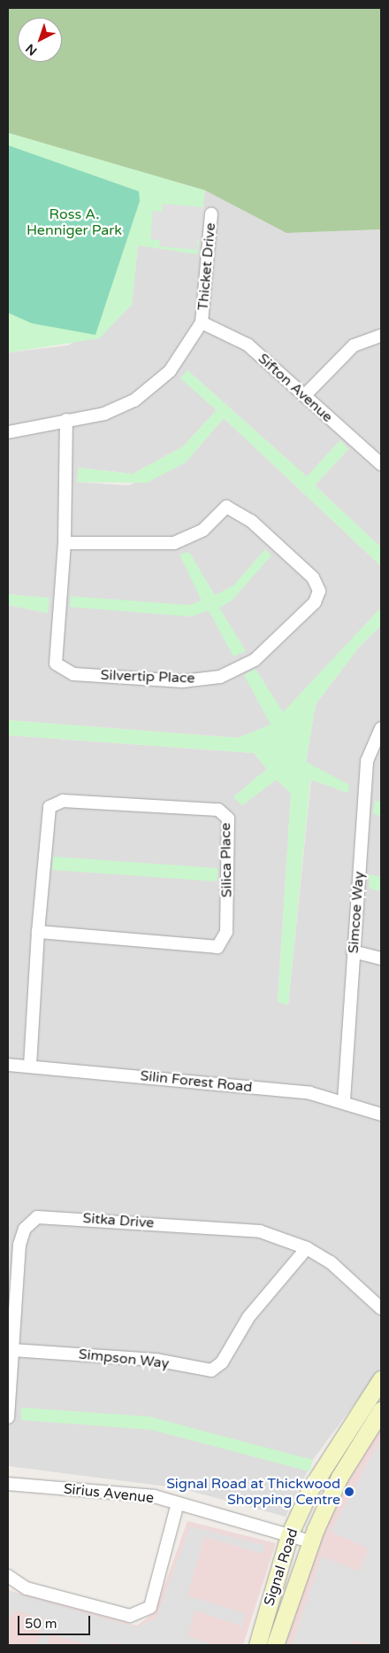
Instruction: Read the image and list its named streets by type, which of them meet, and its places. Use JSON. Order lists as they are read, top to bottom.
{
  "streets": {
    "street": [
      "Thicket Drive",
      "Sifton Avenue",
      "Silvertip Place",
      "Silica Place",
      "Simcoe Way",
      "Silin Forest Road",
      "Sitka Drive",
      "Simpson Way",
      "Sirius Avenue",
      "Signal Road"
    ]
  },
  "crossings": [
    ["Thicket Drive", "Sifton Avenue"],
    ["Thicket Drive", "Silvertip Place"],
    ["Silica Place", "Silin Forest Road"],
    ["Simcoe Way", "Silin Forest Road"],
    ["Sitka Drive", "Simpson Way"],
    ["Sirius Avenue", "Signal Road"]
  ],
  "parks": ["Ross A. Henniger Park"],
  "places": ["Signal Road at Thickwood Shopping Centre"],
  "scale_bar": "50 m",
  "north": "bottom left"
}
